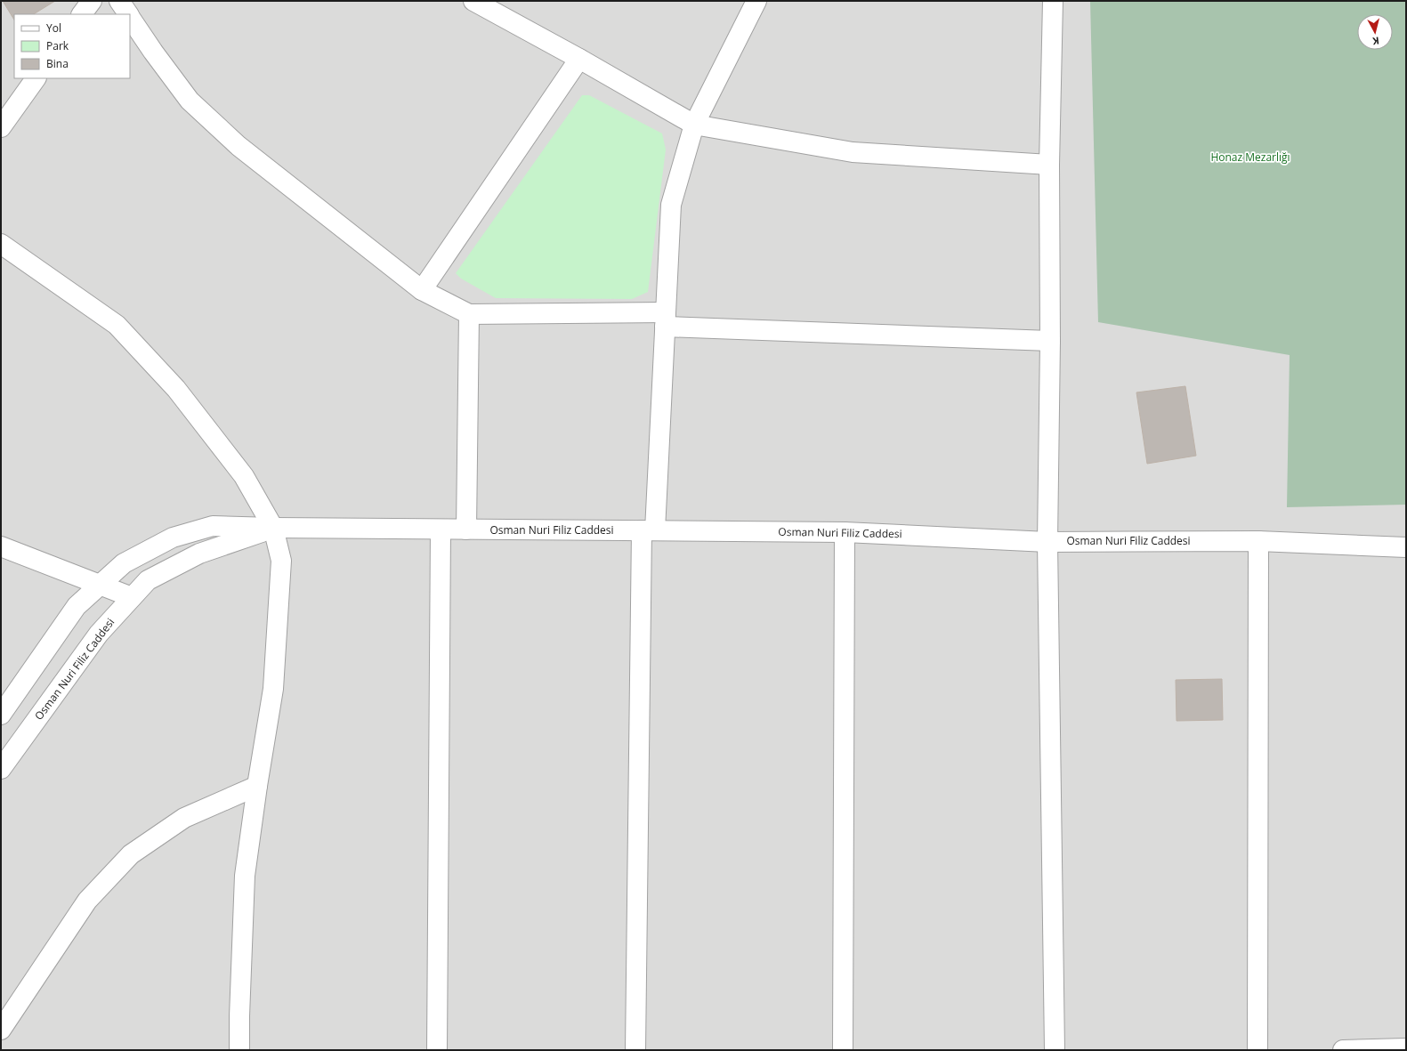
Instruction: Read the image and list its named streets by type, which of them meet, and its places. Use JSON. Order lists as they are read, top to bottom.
{
  "streets": {
    "street": ["Osman Nuri Filiz Caddesi"]
  },
  "parks": ["Honaz Mezarlığı"],
  "legend": ["Yol", "Park", "Bina"],
  "north": "bottom"
}
